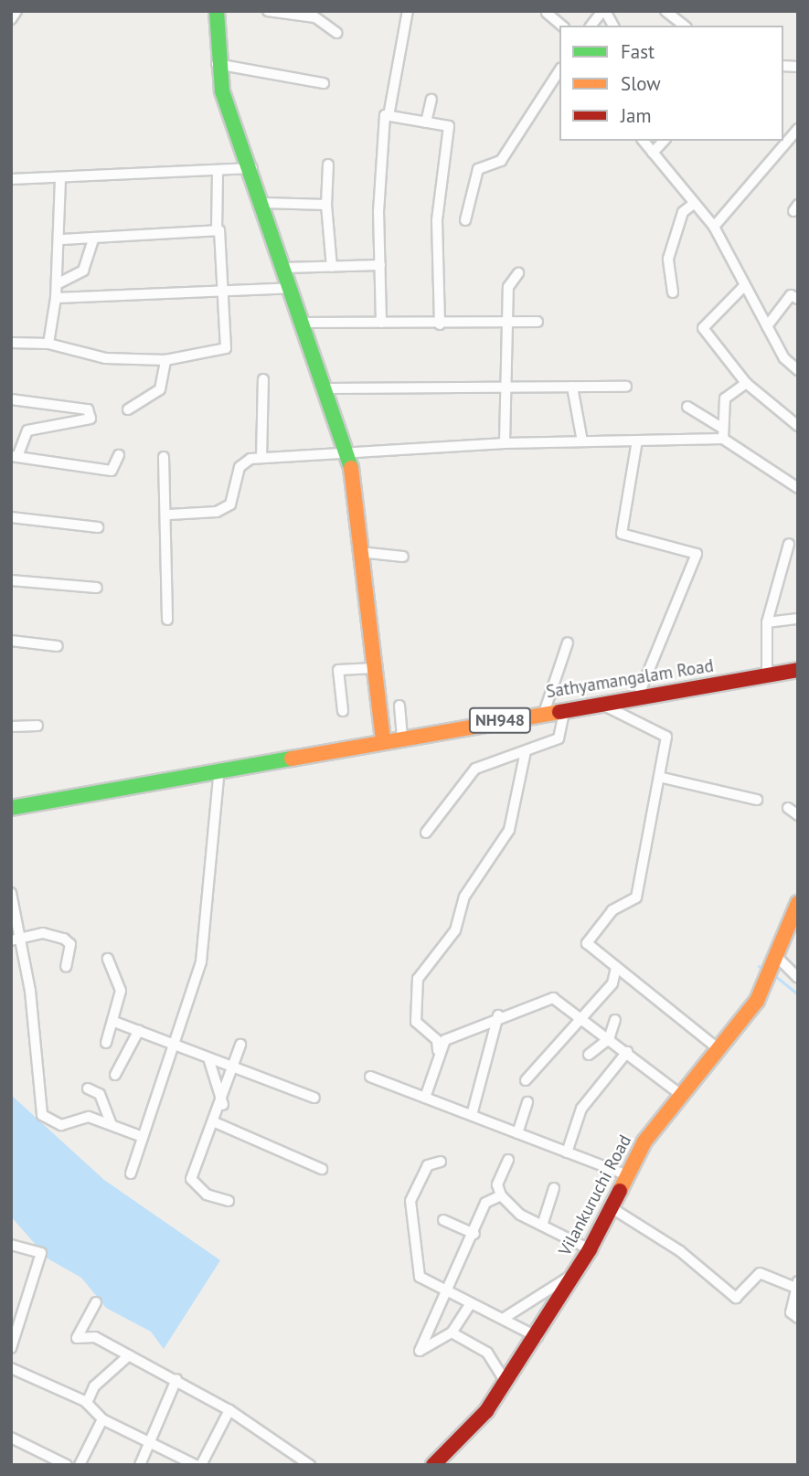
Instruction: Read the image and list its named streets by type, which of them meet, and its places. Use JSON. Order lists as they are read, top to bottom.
{
  "streets": {
    "main road": ["Sathyamangalam Road", "NH948", "Vilankuruchi Road"]
  },
  "legend": ["Fast", "Slow", "Jam"]
}
